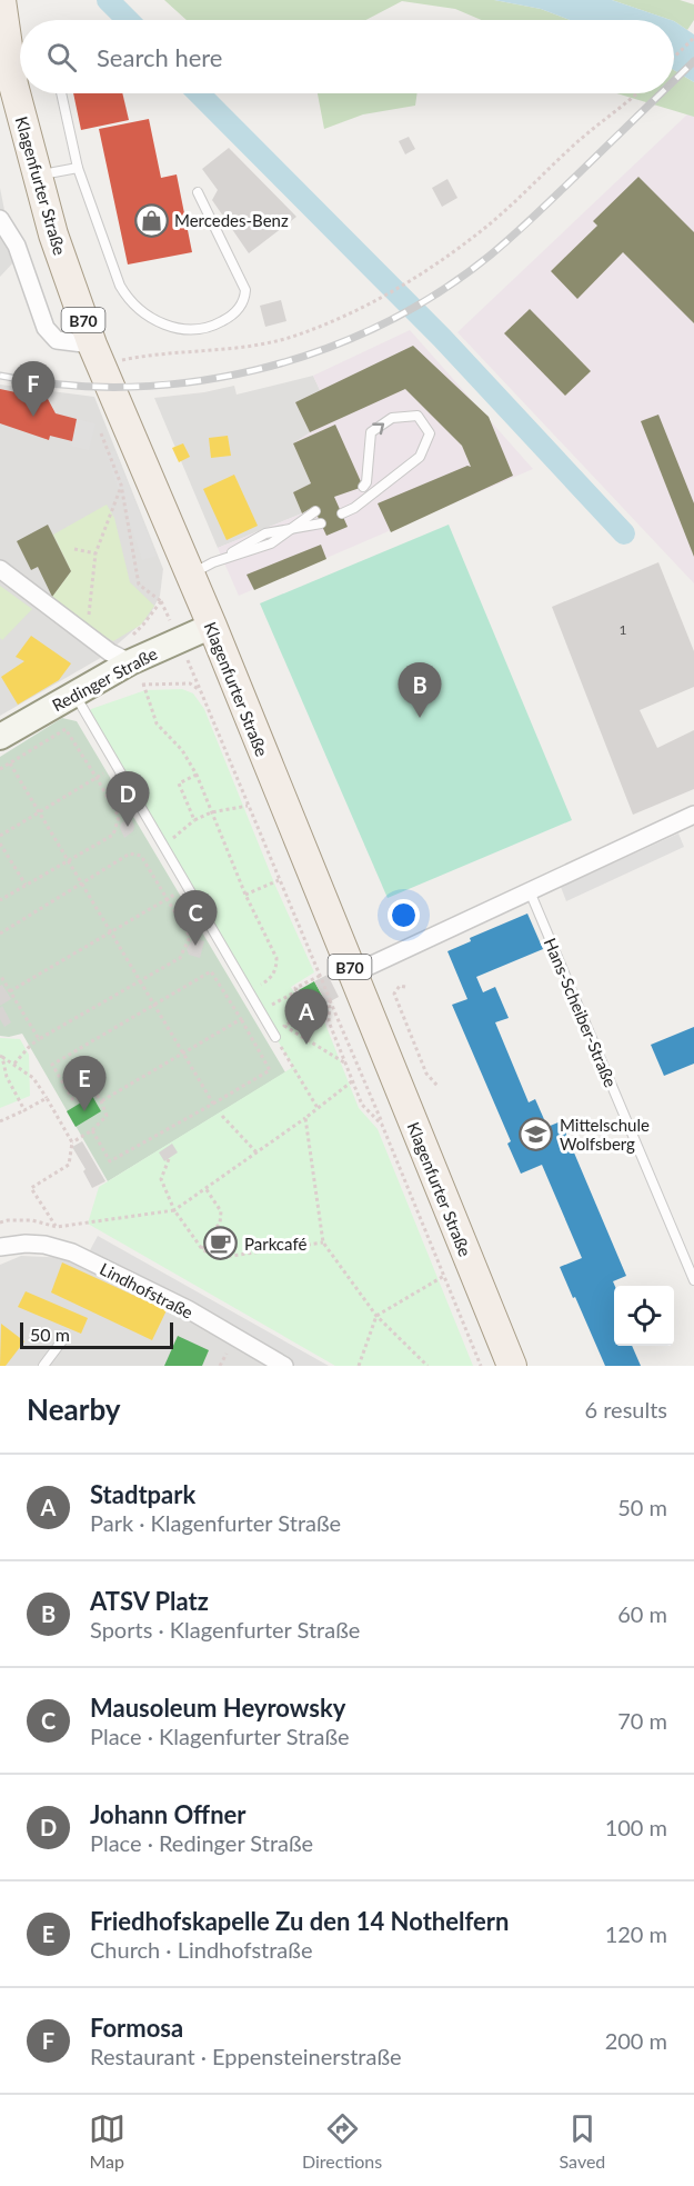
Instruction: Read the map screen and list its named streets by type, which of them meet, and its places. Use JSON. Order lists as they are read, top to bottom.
{
  "streets": {
    "main road": ["Klagenfurter Straße", "B70", "Redinger Straße"],
    "street": ["Lindhofstraße"],
    "lane": ["Hans-Scheiber-Straße"]
  },
  "crossings": [
    ["Klagenfurter Straße", "Redinger Straße"]
  ],
  "places": {
    "shop": ["Mercedes-Benz"],
    "school or university": ["Mittelschule Wolfsberg"],
    "cafe": ["Parkcafé"]
  },
  "house_numbers": ["1"],
  "scale_bar": "50 m",
  "page": {
    "search": "Search here",
    "pins": [
      "F",
      "B",
      "D",
      "C",
      "A",
      "E"
    ],
    "scale": "50 m",
    "heading": ["Nearby", "6 results"],
    "list": [
      {
        "mark": "A",
        "name": "Stadtpark",
        "note": "Park · Klagenfurter Straße",
        "value": "50 m"
      },
      {
        "mark": "B",
        "name": "ATSV Platz",
        "note": "Sports · Klagenfurter Straße",
        "value": "60 m"
      },
      {
        "mark": "C",
        "name": "Mausoleum Heyrowsky",
        "note": "Place · Klagenfurter Straße",
        "value": "70 m"
      },
      {
        "mark": "D",
        "name": "Johann Offner",
        "note": "Place · Redinger Straße",
        "value": "100 m"
      },
      {
        "mark": "E",
        "name": "Friedhofskapelle Zu den 14 Nothelfern",
        "note": "Church · Lindhofstraße",
        "value": "120 m"
      },
      {
        "mark": "F",
        "name": "Formosa",
        "note": "Restaurant · Eppensteinerstraße",
        "value": "200 m"
      }
    ],
    "nav": ["Map", "Directions", "Saved"]
  }
}
